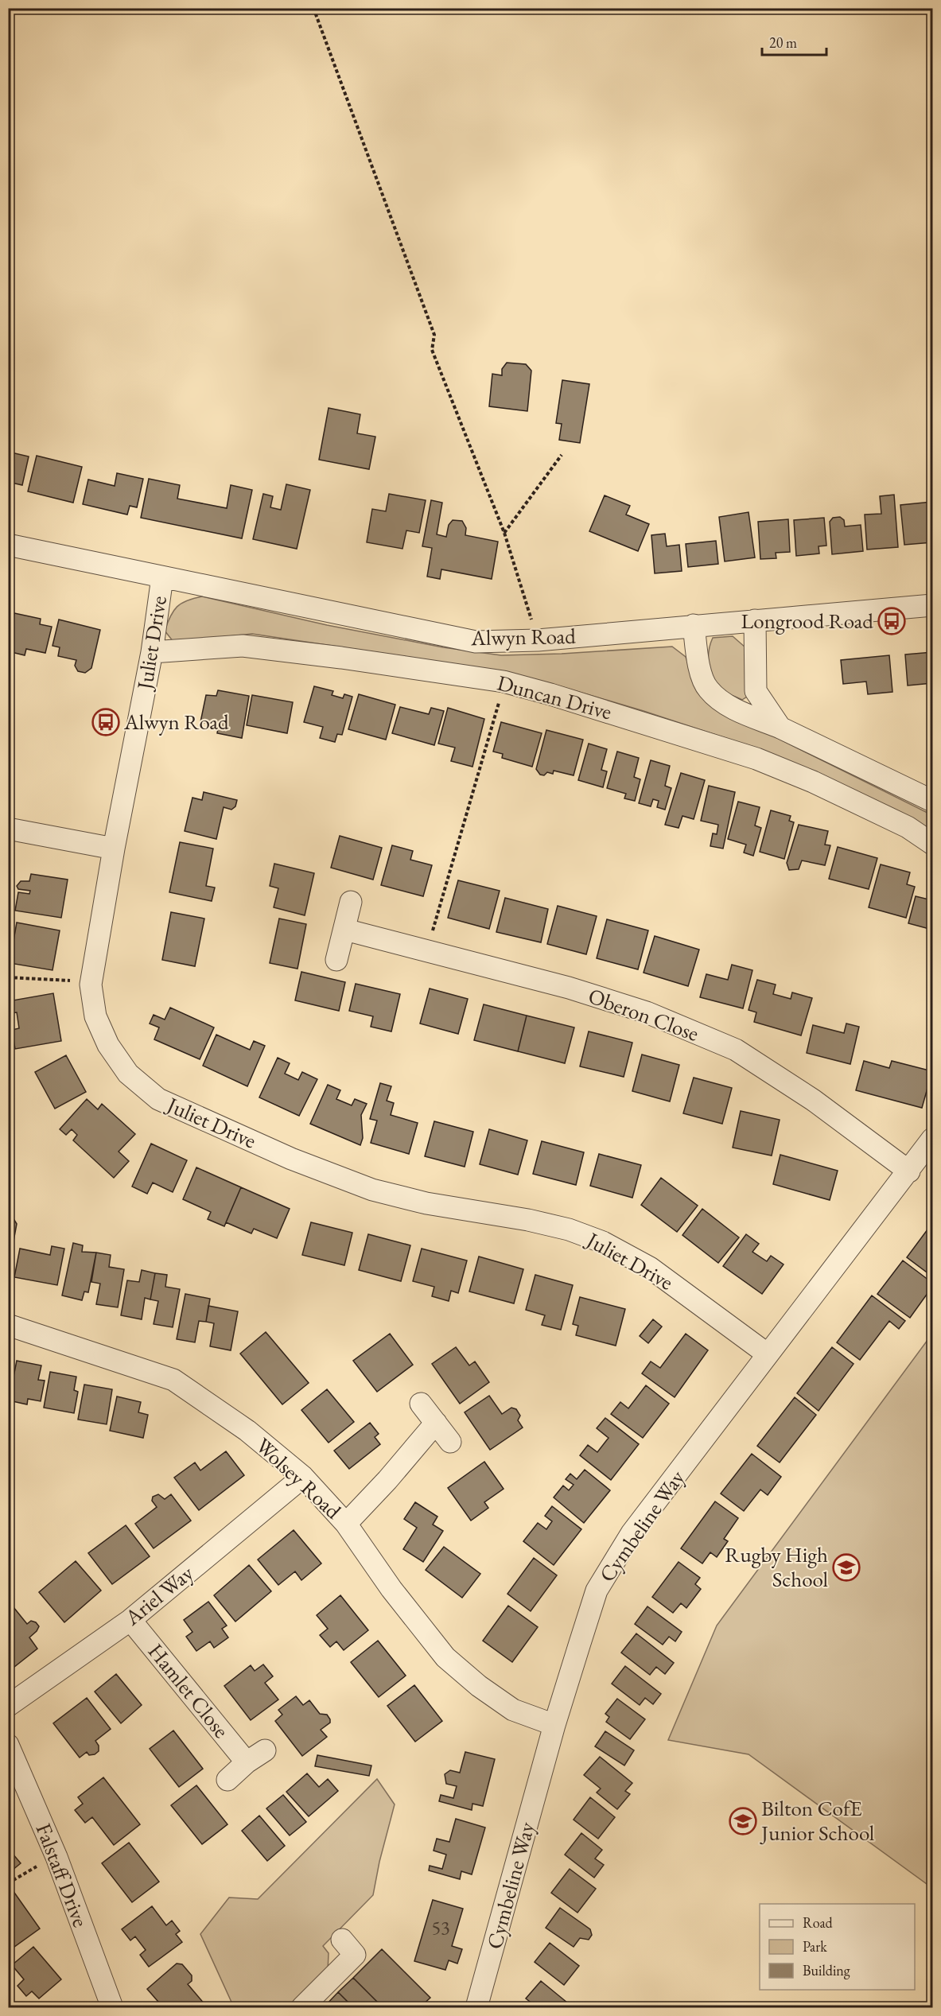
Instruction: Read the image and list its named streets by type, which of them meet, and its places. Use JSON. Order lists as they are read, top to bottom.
{
  "streets": {
    "street": [
      "Alwyn Road",
      "Juliet Drive",
      "Duncan Drive",
      "Oberon Close",
      "Wolsey Road",
      "Cymbeline Way",
      "Ariel Way",
      "Hamlet Close",
      "Falstaff Drive"
    ]
  },
  "crossings": [
    ["Alwyn Road", "Juliet Drive"],
    ["Juliet Drive", "Duncan Drive"],
    ["Juliet Drive", "Cymbeline Way"],
    ["Oberon Close", "Cymbeline Way"],
    ["Wolsey Road", "Cymbeline Way"],
    ["Wolsey Road", "Ariel Way"],
    ["Ariel Way", "Hamlet Close"]
  ],
  "places": {
    "bus stop": ["Longrood Road", "Alwyn Road"],
    "school or university": ["Rugby High School", "Bilton CofE Junior School"]
  },
  "house_numbers": ["53"],
  "legend": ["Road", "Park", "Building"],
  "scale_bar": "20 m"
}
